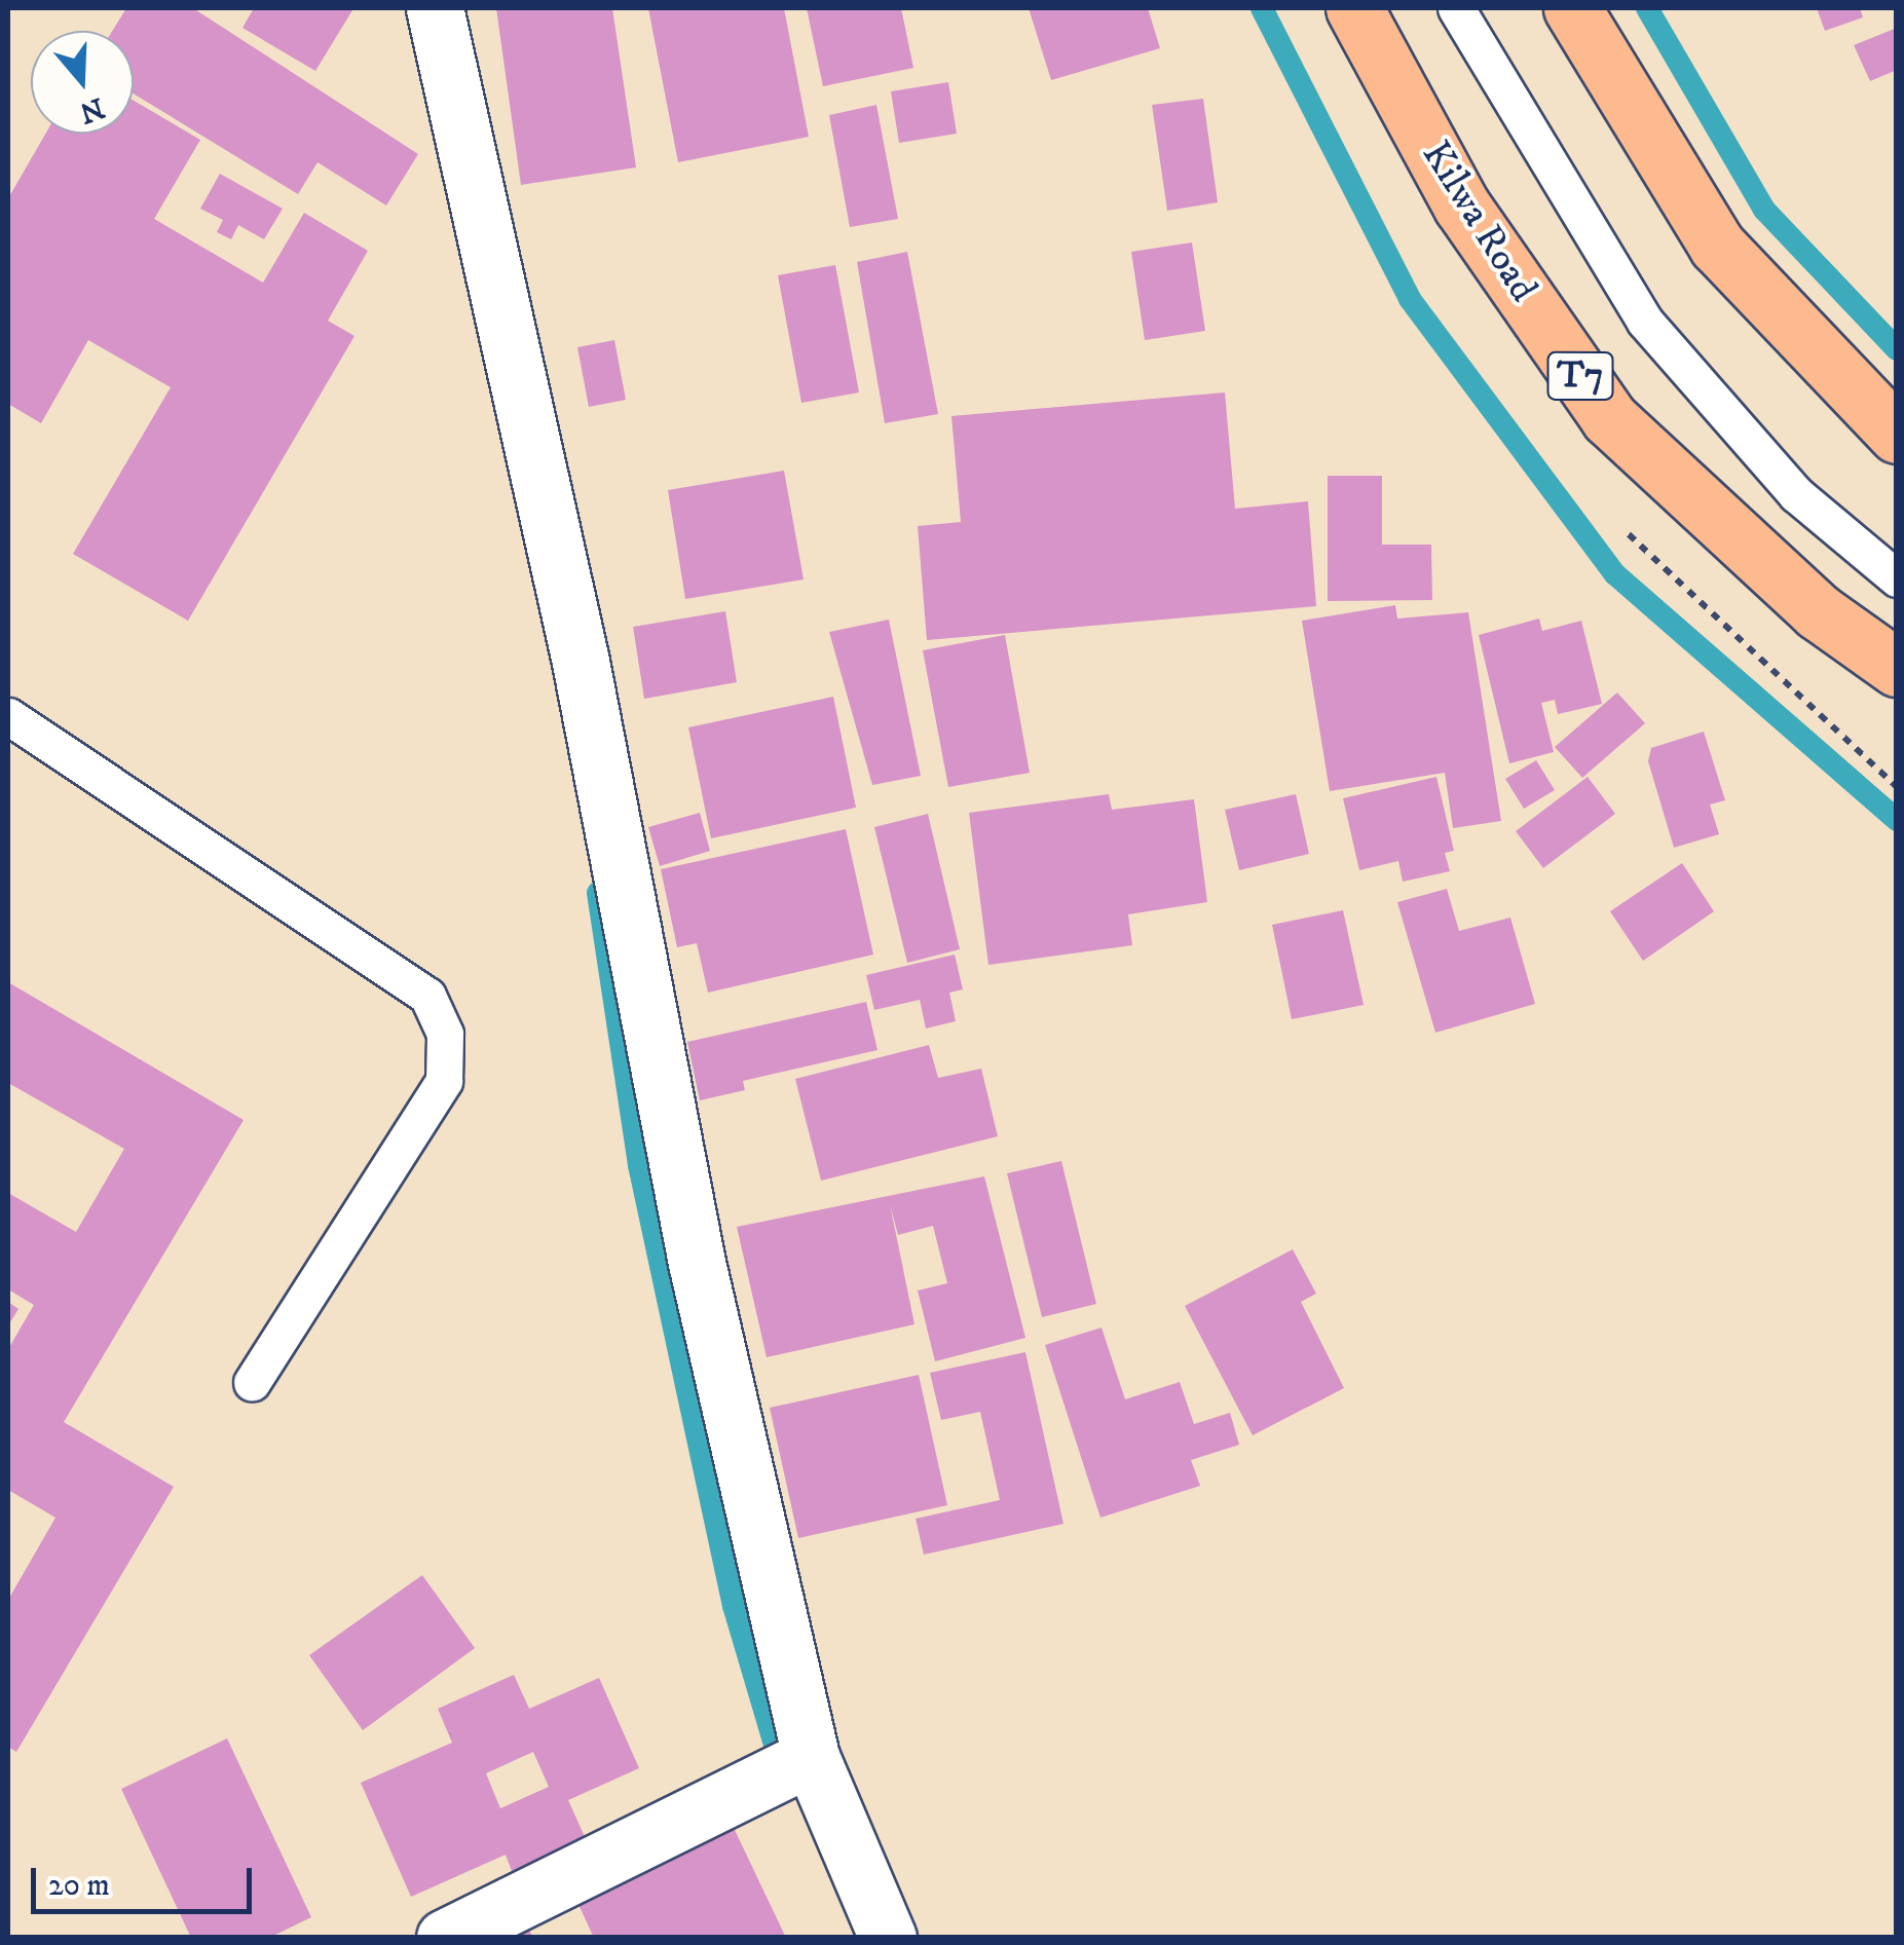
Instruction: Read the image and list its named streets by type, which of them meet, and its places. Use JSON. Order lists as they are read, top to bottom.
{
  "streets": {
    "highway": ["Kilwa Road", "T7"]
  },
  "scale_bar": "20 m",
  "north": "bottom"
}
